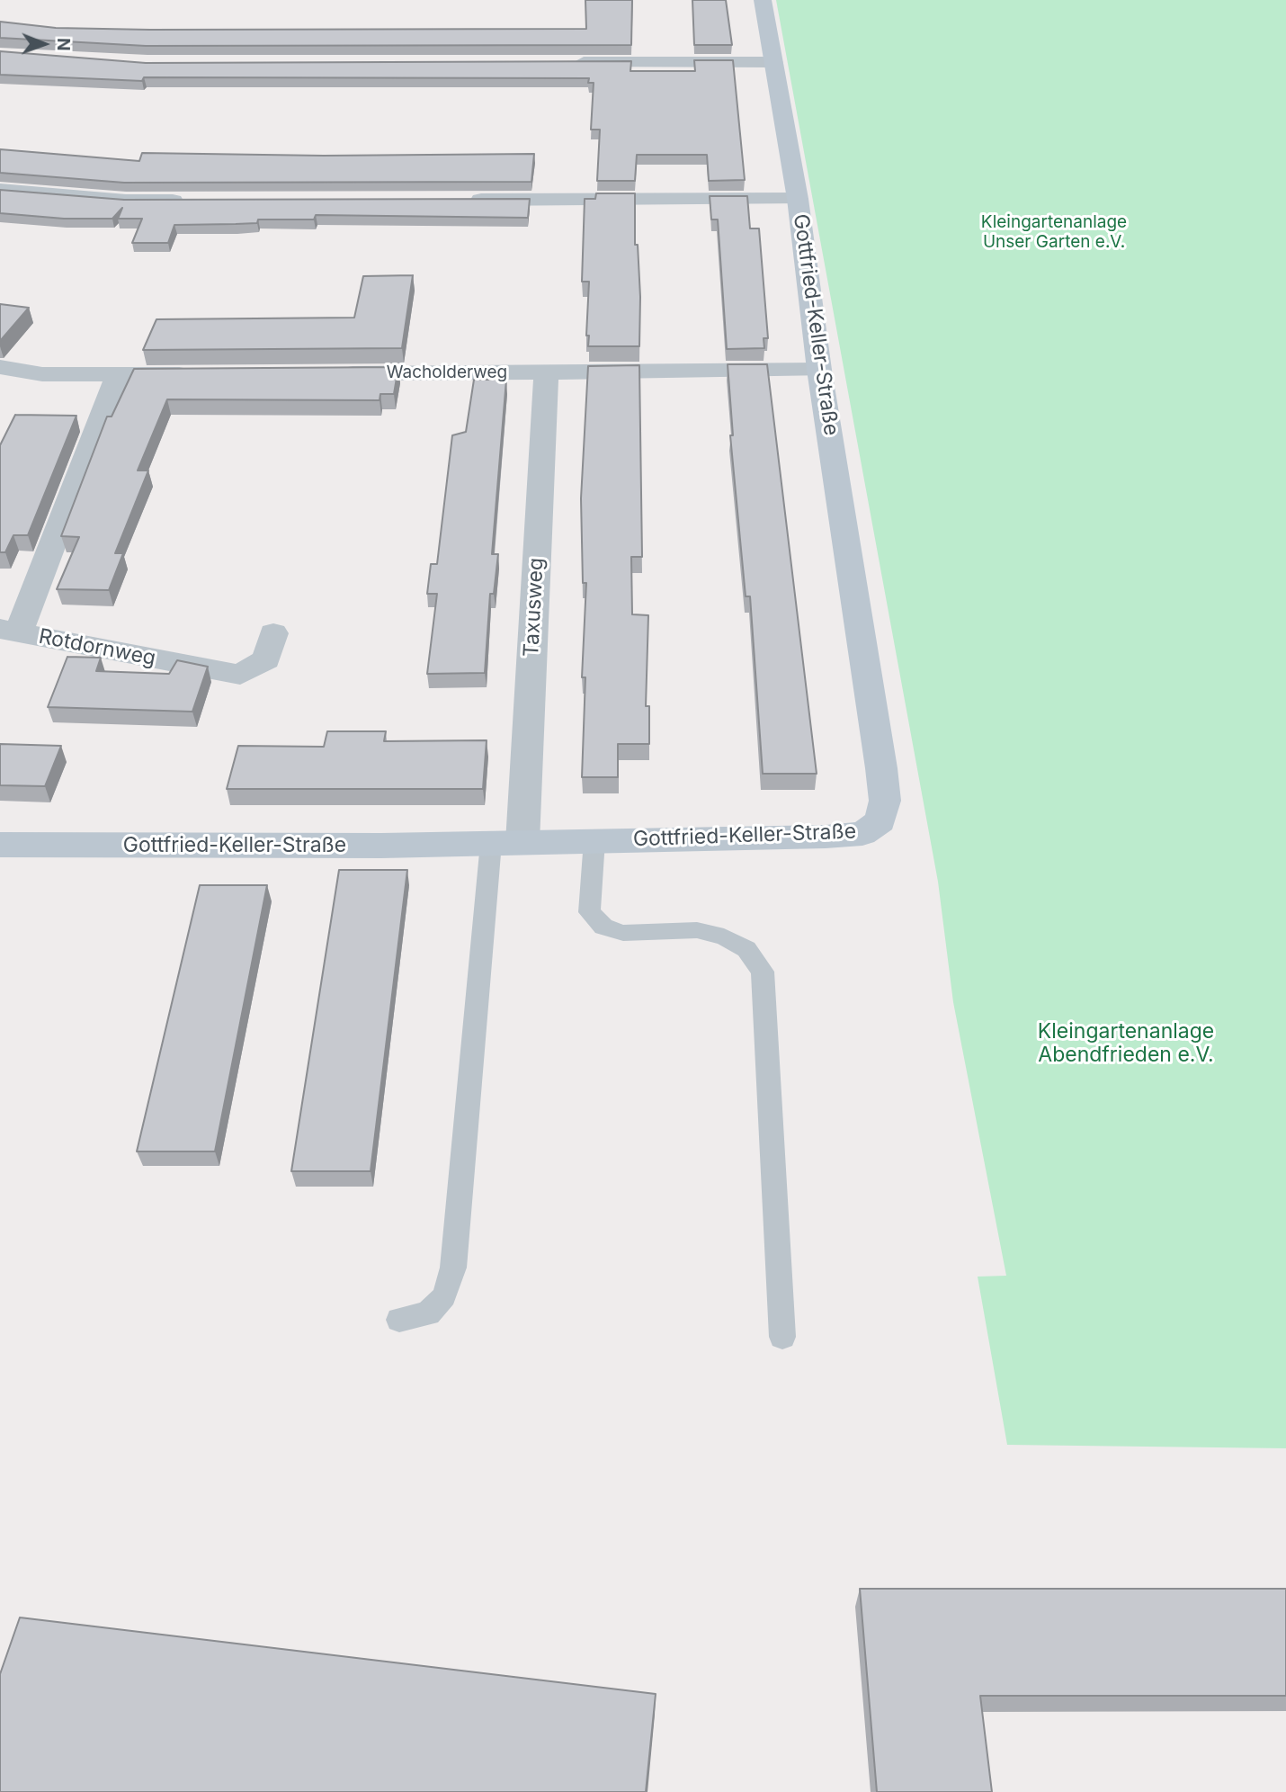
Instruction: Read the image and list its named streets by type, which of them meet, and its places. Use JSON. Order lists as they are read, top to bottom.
{
  "streets": {
    "street": [
      "Gottfried-Keller-Straße",
      "Wacholderweg",
      "Taxusweg",
      "Rotdornweg"
    ]
  },
  "crossings": [
    ["Gottfried-Keller-Straße", "Wacholderweg"],
    ["Gottfried-Keller-Straße", "Taxusweg"],
    ["Wacholderweg", "Taxusweg"]
  ],
  "parks": ["Kleingartenanlage Unser Garten e.V.", "Kleingartenanlage Abendfrieden e.V."],
  "north": "right"
}
